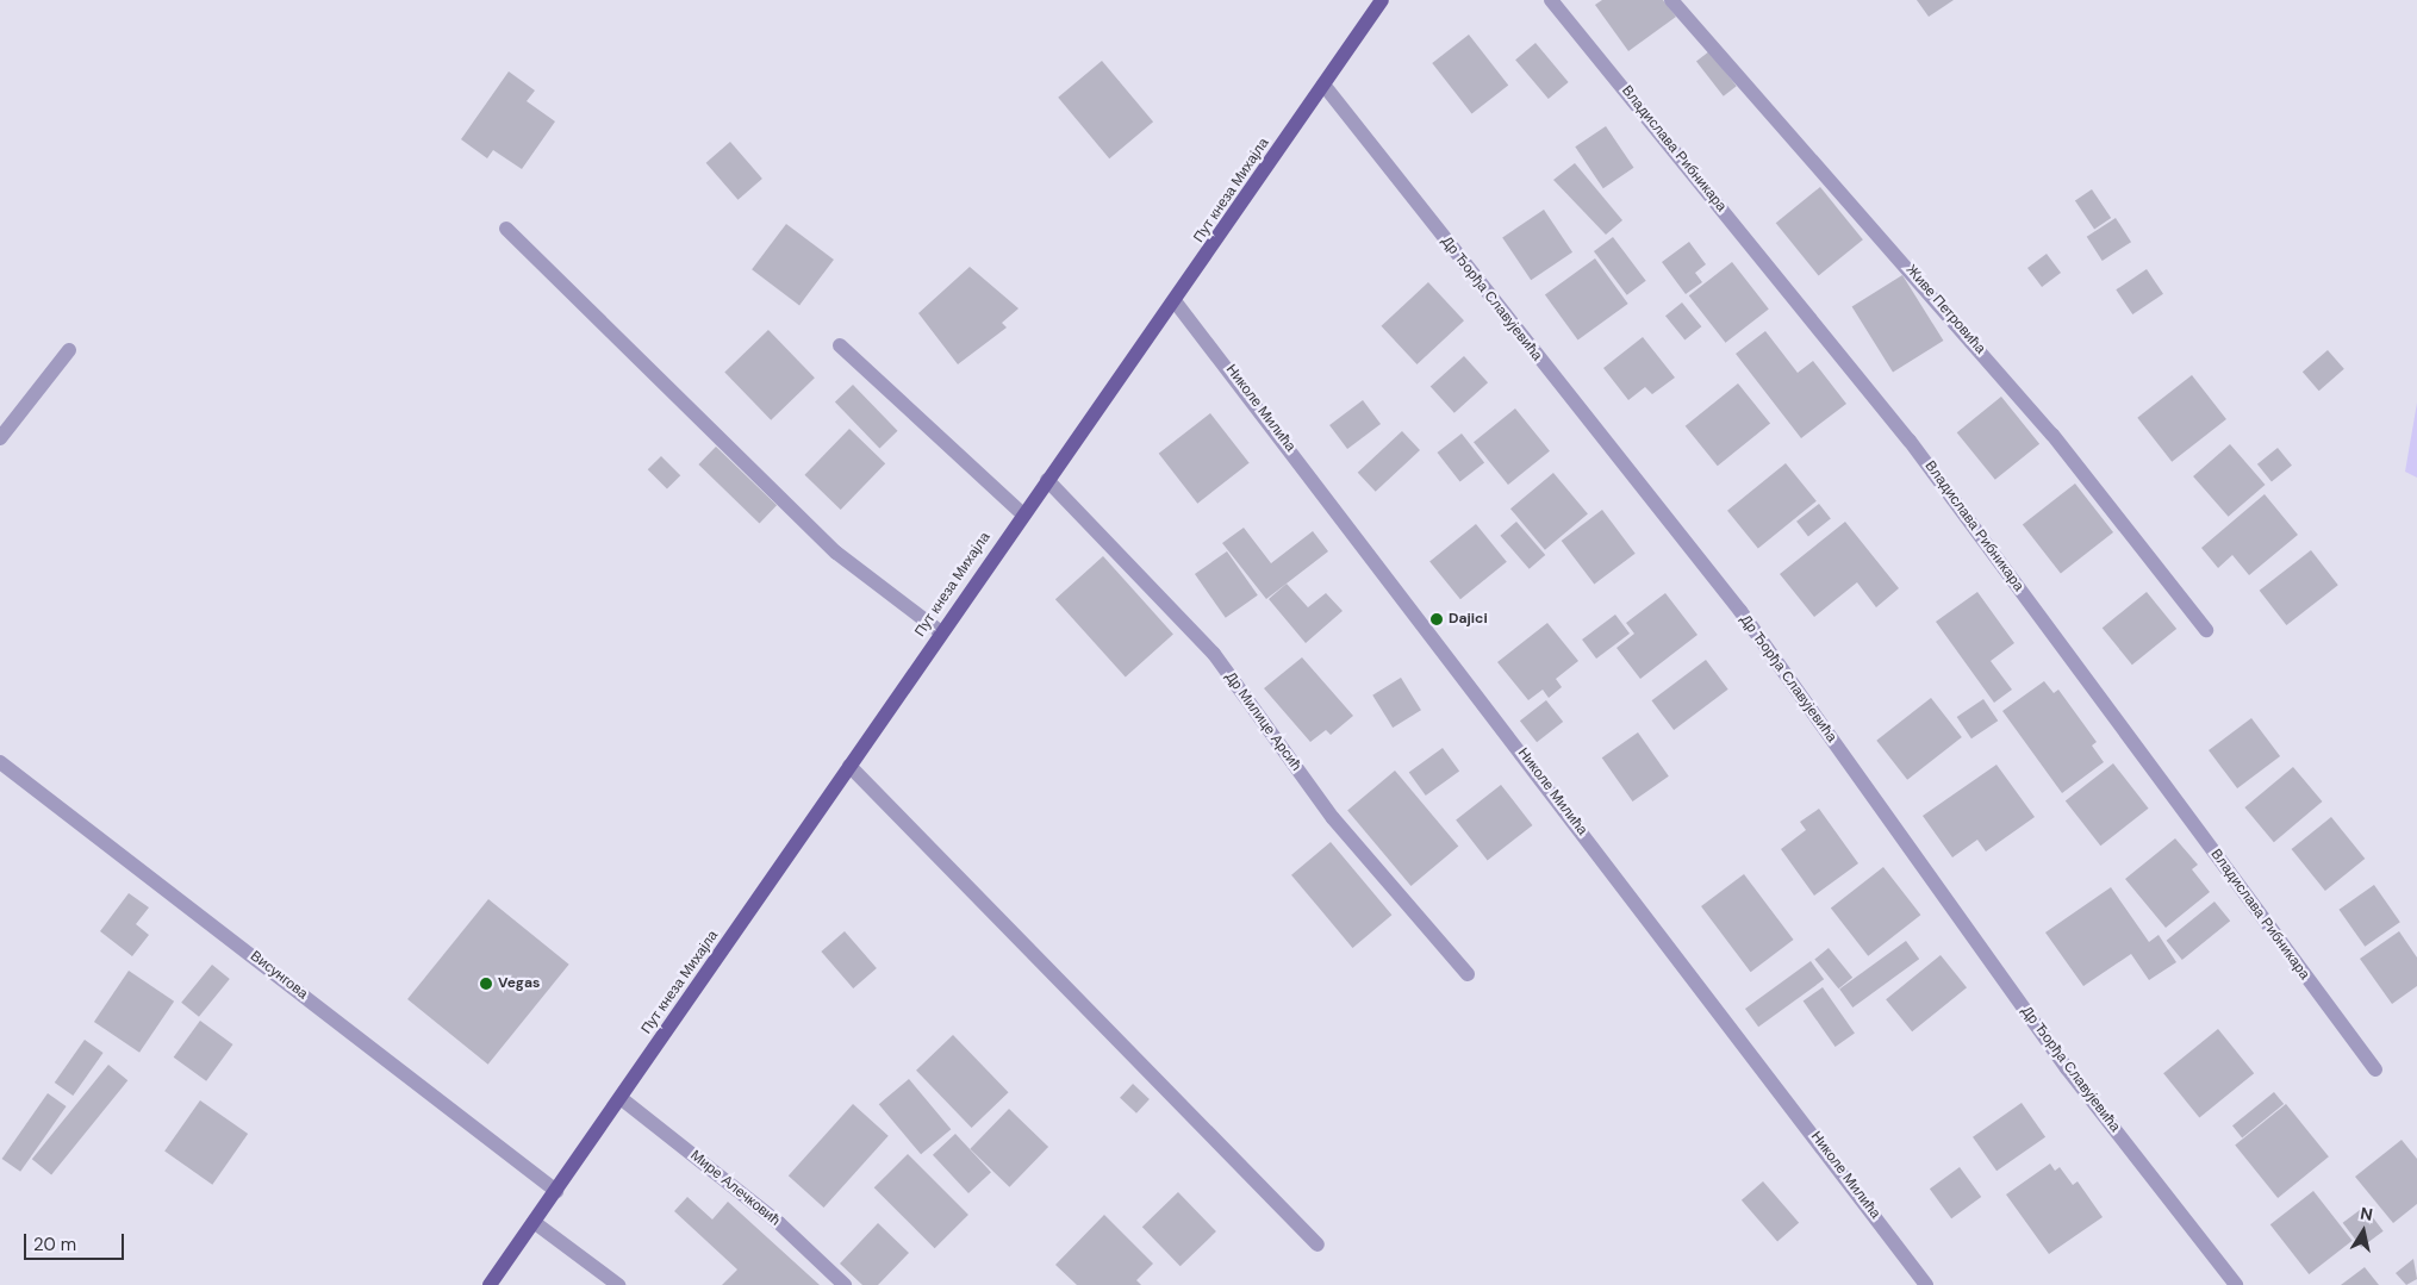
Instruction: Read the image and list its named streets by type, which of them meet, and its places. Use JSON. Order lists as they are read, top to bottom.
{
  "streets": {
    "main road": ["Пут кнеза Михајла"],
    "street": [
      "Владислава Рибникара",
      "Др Ђорђа Славујевића",
      "Живе Петровића",
      "Николе Милића",
      "Др Милице Арсић",
      "Висунгова",
      "Мире Алечковић"
    ]
  },
  "crossings": [
    ["Пут кнеза Михајла", "Др Ђорђа Славујевића"],
    ["Пут кнеза Михајла", "Николе Милића"],
    ["Пут кнеза Михајла", "Др Милице Арсић"],
    ["Пут кнеза Михајла", "Висунгова"],
    ["Пут кнеза Михајла", "Мире Алечковић"]
  ],
  "places": ["Dajici", "Vegas"],
  "scale_bar": "20 m",
  "north": "top"
}
